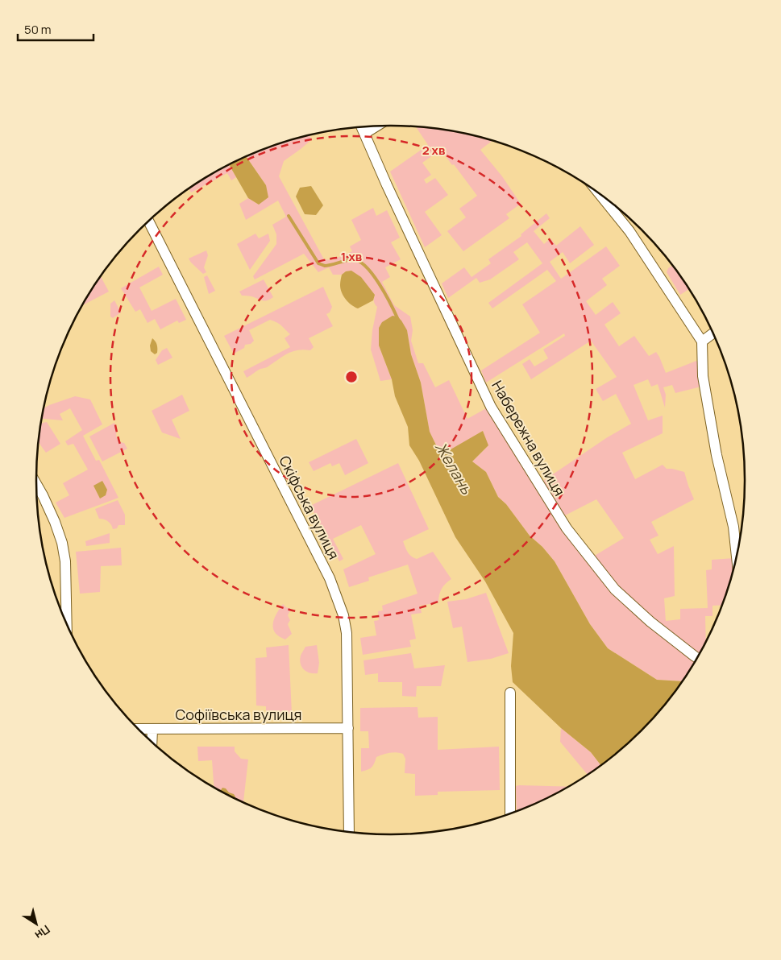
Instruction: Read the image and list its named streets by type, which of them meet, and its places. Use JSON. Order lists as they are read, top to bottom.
{
  "streets": {
    "street": ["Набережна вулиця", "Скіфська вулиця", "Софіївська вулиця"]
  },
  "crossings": [
    ["Скіфська вулиця", "Софіївська вулиця"]
  ],
  "water": ["Желань"],
  "scale_bar": "50 m",
  "north": "bottom right",
  "rings": ["2 хв", "1 хв"]
}
